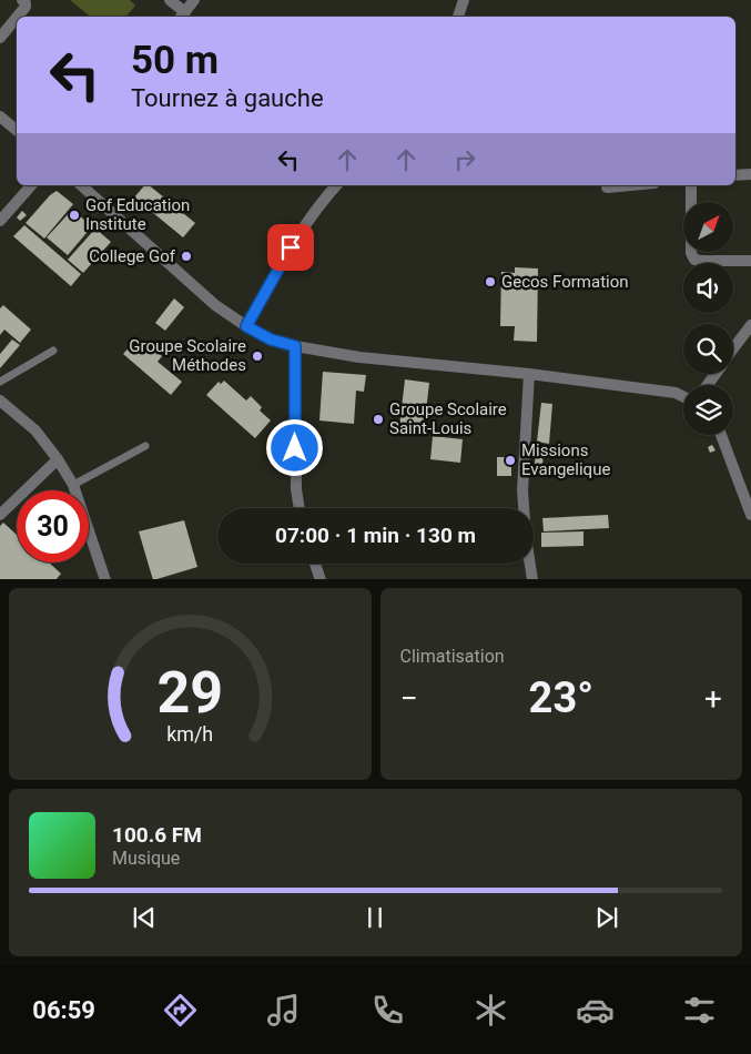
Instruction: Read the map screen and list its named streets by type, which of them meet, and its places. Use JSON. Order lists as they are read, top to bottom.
{
  "places": [
    "Gof Education Institute",
    "College Gof",
    "Gecos Formation",
    "Groupe Scolaire Méthodes",
    "Groupe Scolaire Saint-Louis",
    "Missions Evangelique"
  ],
  "north": "top right",
  "page": {
    "turn": ["50 m", "Tournez à gauche"],
    "limit": "30",
    "trip": "07:00 · 1 min · 130 m",
    "tile": "Climatisation",
    "heat": ["−", "23°", "+"],
    "song": ["100.6 FM", "Musique"],
    "tabs": "06:59",
    "gauge": ["29", "km/h"]
  }
}
